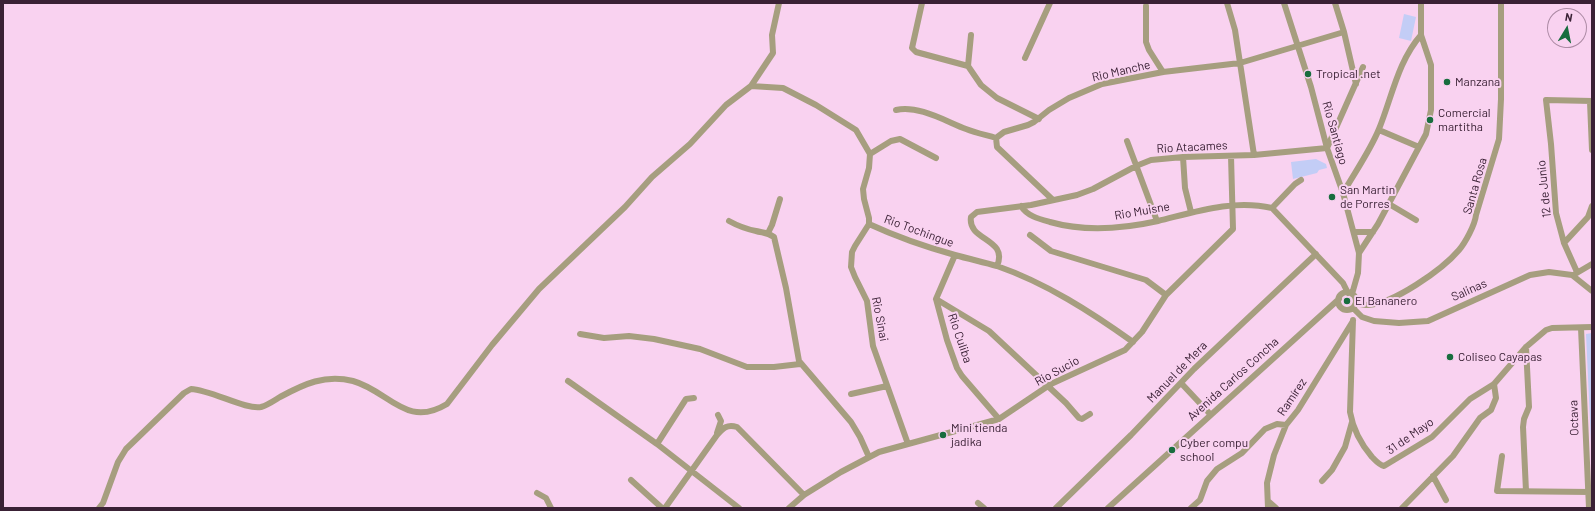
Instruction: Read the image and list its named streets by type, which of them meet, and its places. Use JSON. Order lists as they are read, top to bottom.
{
  "streets": {
    "street": [
      "Rio Manche",
      "Rio Santiago",
      "Rio Atacames",
      "Santa Rosa",
      "12 de Junio",
      "Rio Muisne",
      "Rio Tochingue",
      "Salinas",
      "Rio Sinai",
      "Rio Culiba",
      "Rio Sucio",
      "Manuel de Mera",
      "Avenida Carlos Concha",
      "Ramírez",
      "Octava",
      "31 de Mayo"
    ]
  },
  "crossings": [
    ["Rio Manche", "Rio Santiago"],
    ["Rio Santiago", "Rio Atacames"],
    ["Rio Santiago", "Santa Rosa"],
    ["Rio Santiago", "Salinas"],
    ["Rio Santiago", "Avenida Carlos Concha"],
    ["Rio Atacames", "Rio Muisne"],
    ["Rio Atacames", "Rio Tochingue"],
    ["Rio Atacames", "Rio Sucio"],
    ["Santa Rosa", "Salinas"],
    ["Santa Rosa", "Avenida Carlos Concha"],
    ["12 de Junio", "Salinas"],
    ["Rio Muisne", "Rio Sucio"],
    ["Rio Tochingue", "Rio Sinai"],
    ["Rio Tochingue", "Rio Sucio"],
    ["Salinas", "Avenida Carlos Concha"],
    ["Salinas", "Ramírez"],
    ["Rio Sinai", "Rio Sucio"],
    ["Rio Culiba", "Rio Sucio"],
    ["Ramírez", "31 de Mayo"],
    ["Octava", "31 de Mayo"]
  ],
  "places": [
    "Tropical .net",
    "Manzana",
    "Comercial martitha",
    "San Martin de Porres",
    "El Bananero",
    "Coliseo Cayapas",
    "Mini tienda jadika",
    "Cyber compu school"
  ],
  "north": "top"
}
